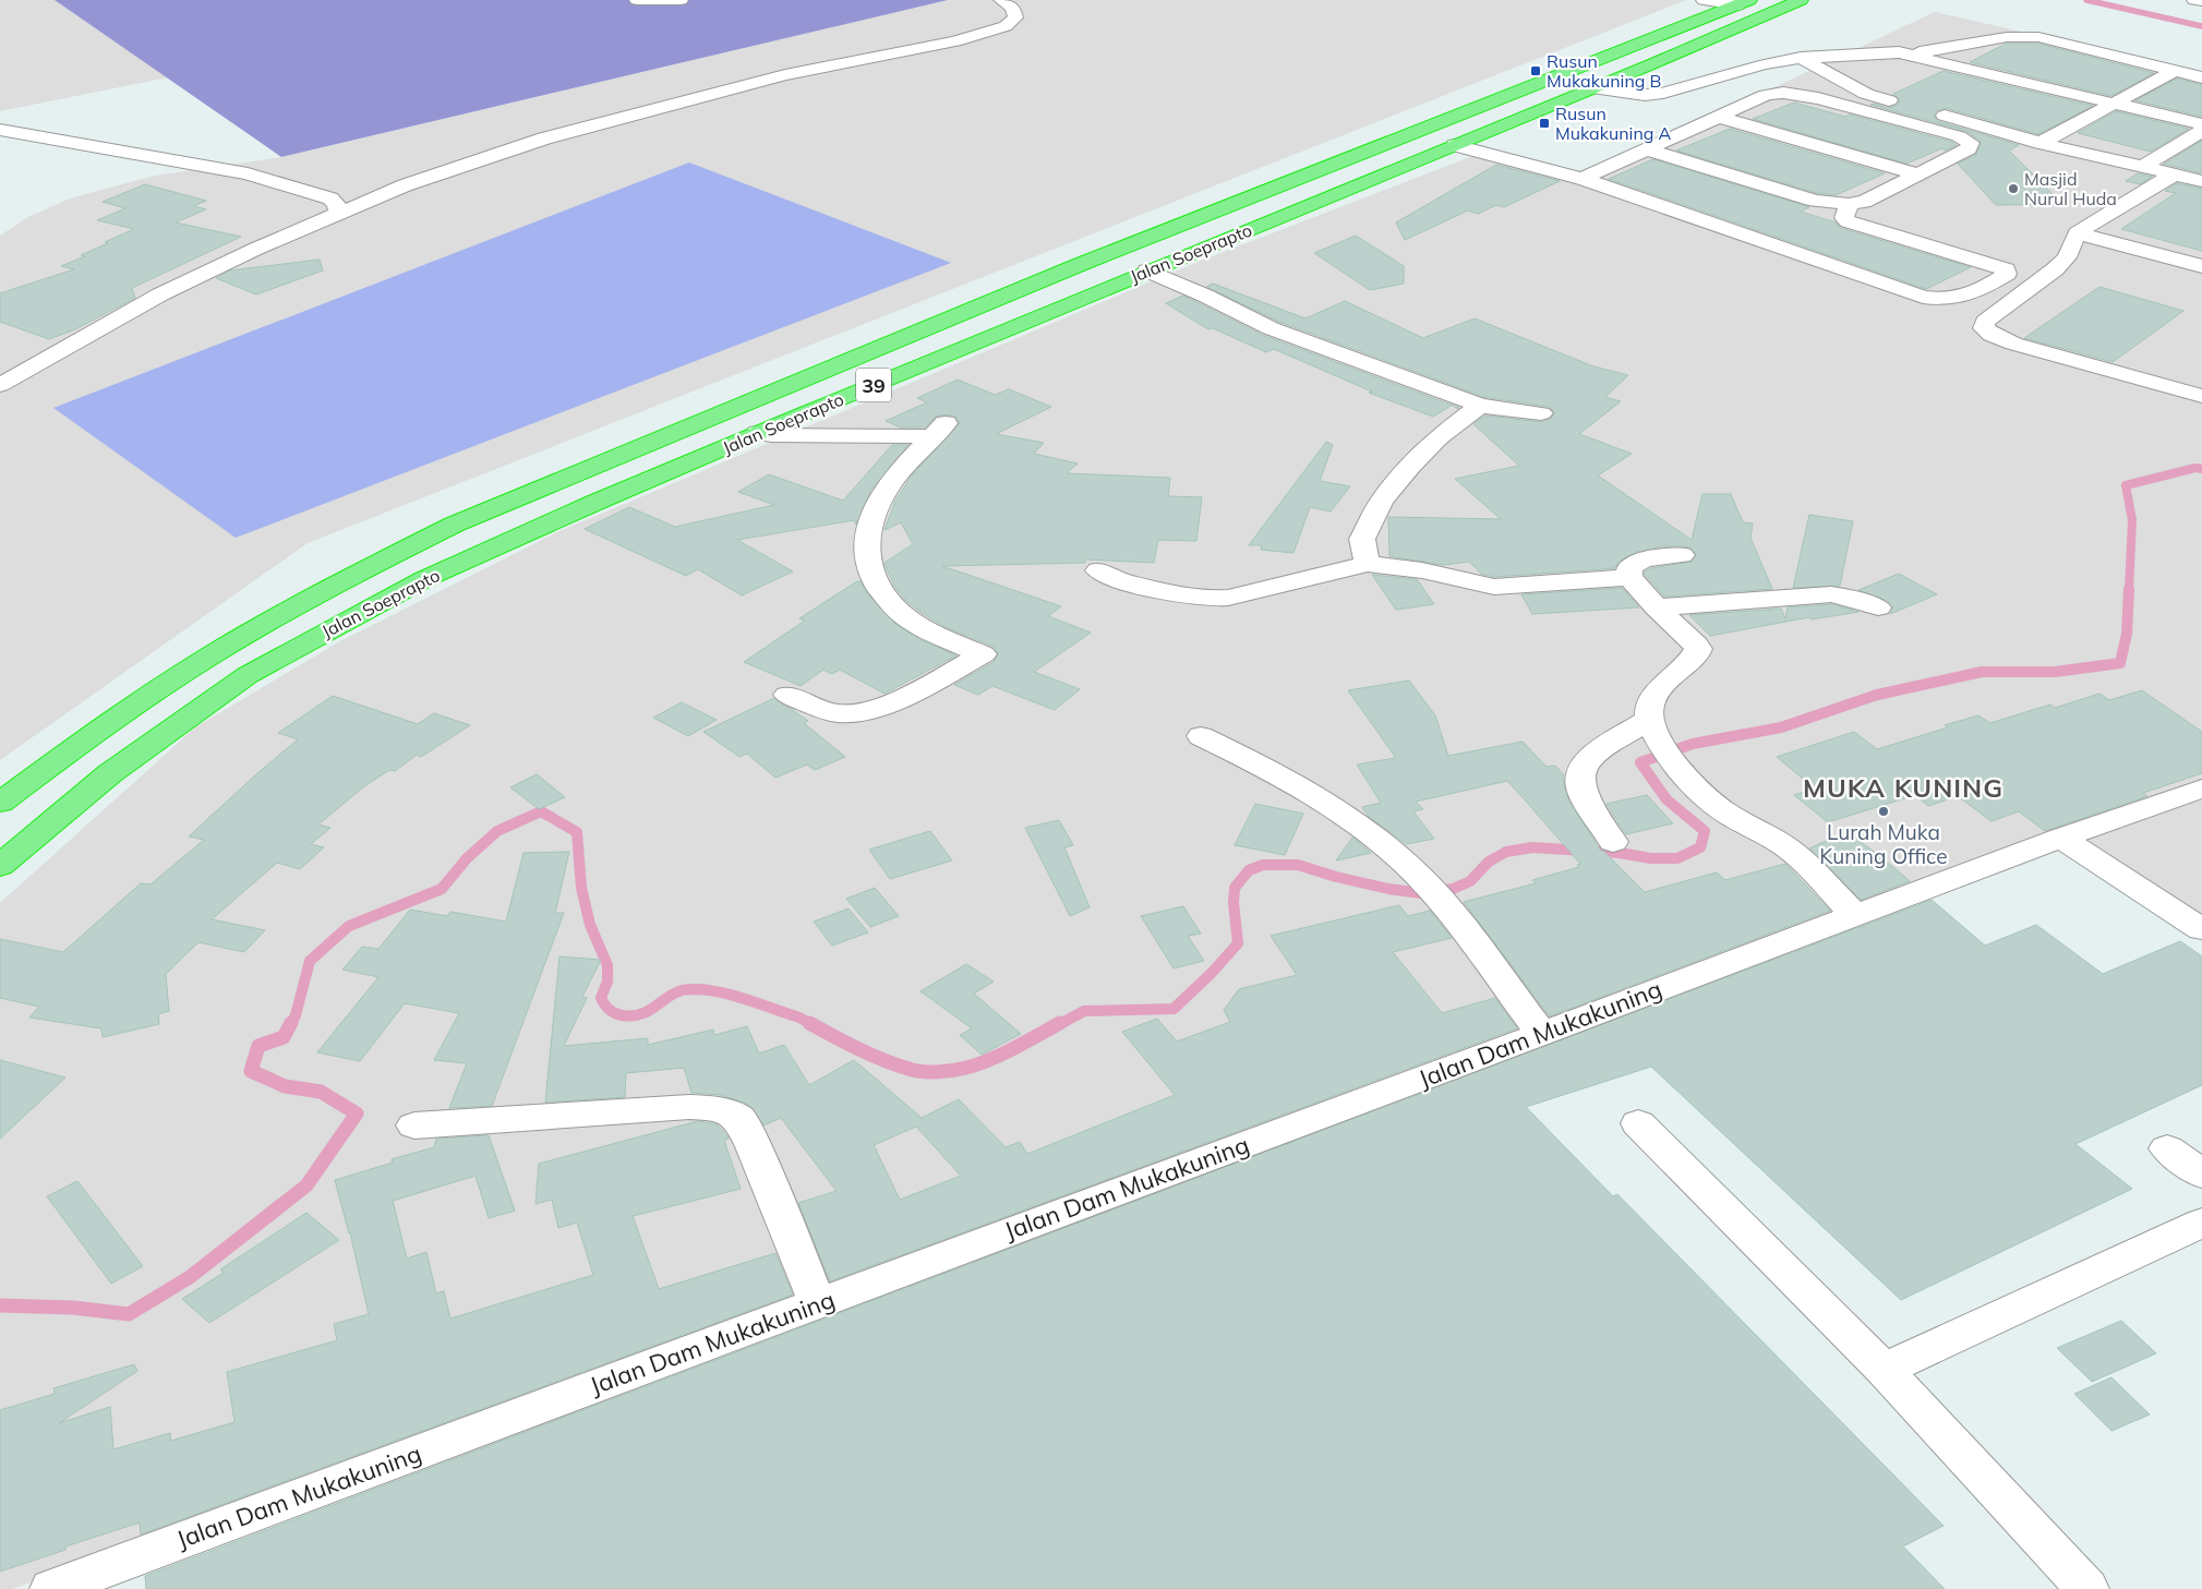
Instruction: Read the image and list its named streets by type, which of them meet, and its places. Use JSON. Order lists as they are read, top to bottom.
{
  "streets": {
    "highway": ["Jalan Soeprapto", "39"],
    "street": ["Jalan Dam Mukakuning"]
  },
  "districts": ["MUKA KUNING"],
  "places": {
    "transit": ["Rusun Mukakuning B", "Rusun Mukakuning A"],
    "other": ["Masjid Nurul Huda", "Lurah Muka Kuning Office"]
  }
}
